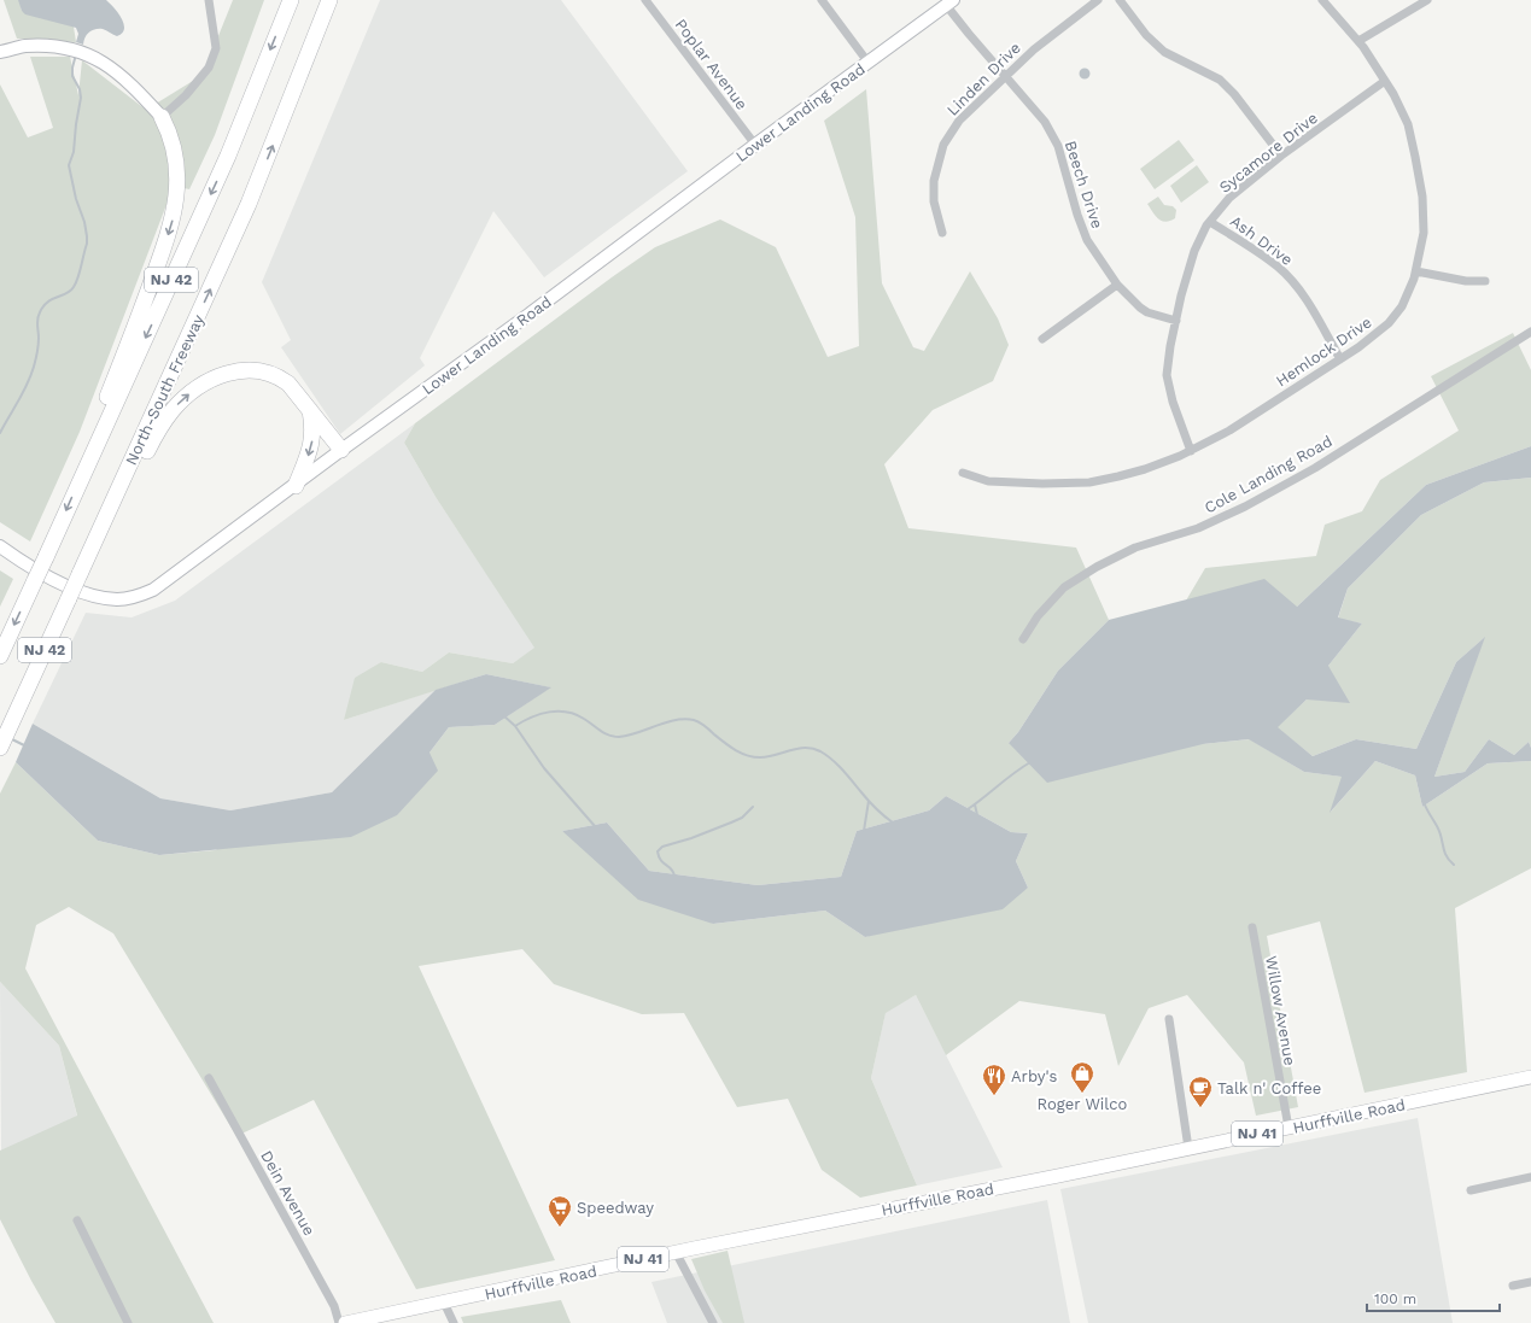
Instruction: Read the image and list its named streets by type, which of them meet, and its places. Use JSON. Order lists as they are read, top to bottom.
{
  "streets": {
    "highway": ["NJ 42", "North-South Freeway"],
    "main road": ["Lower Landing Road", "Hurffville Road", "NJ 41"],
    "street": [
      "Poplar Avenue",
      "Linden Drive",
      "Sycamore Drive",
      "Beech Drive",
      "Ash Drive",
      "Hemlock Drive",
      "Cole Landing Road",
      "Willow Avenue",
      "Dein Avenue"
    ]
  },
  "crossings": [
    ["Poplar Avenue", "Lower Landing Road"],
    ["Linden Drive", "Beech Drive"],
    ["Lower Landing Road", "Beech Drive"],
    ["Sycamore Drive", "Beech Drive"],
    ["Sycamore Drive", "Ash Drive"],
    ["Sycamore Drive", "Hemlock Drive"],
    ["Ash Drive", "Hemlock Drive"],
    ["Willow Avenue", "Hurffville Road"]
  ],
  "places": {
    "shop": ["Roger Wilco"],
    "restaurant": ["Arby's"],
    "cafe": ["Talk n' Coffee"],
    "supermarket": ["Speedway"]
  },
  "scale_bar": "100 m"
}
